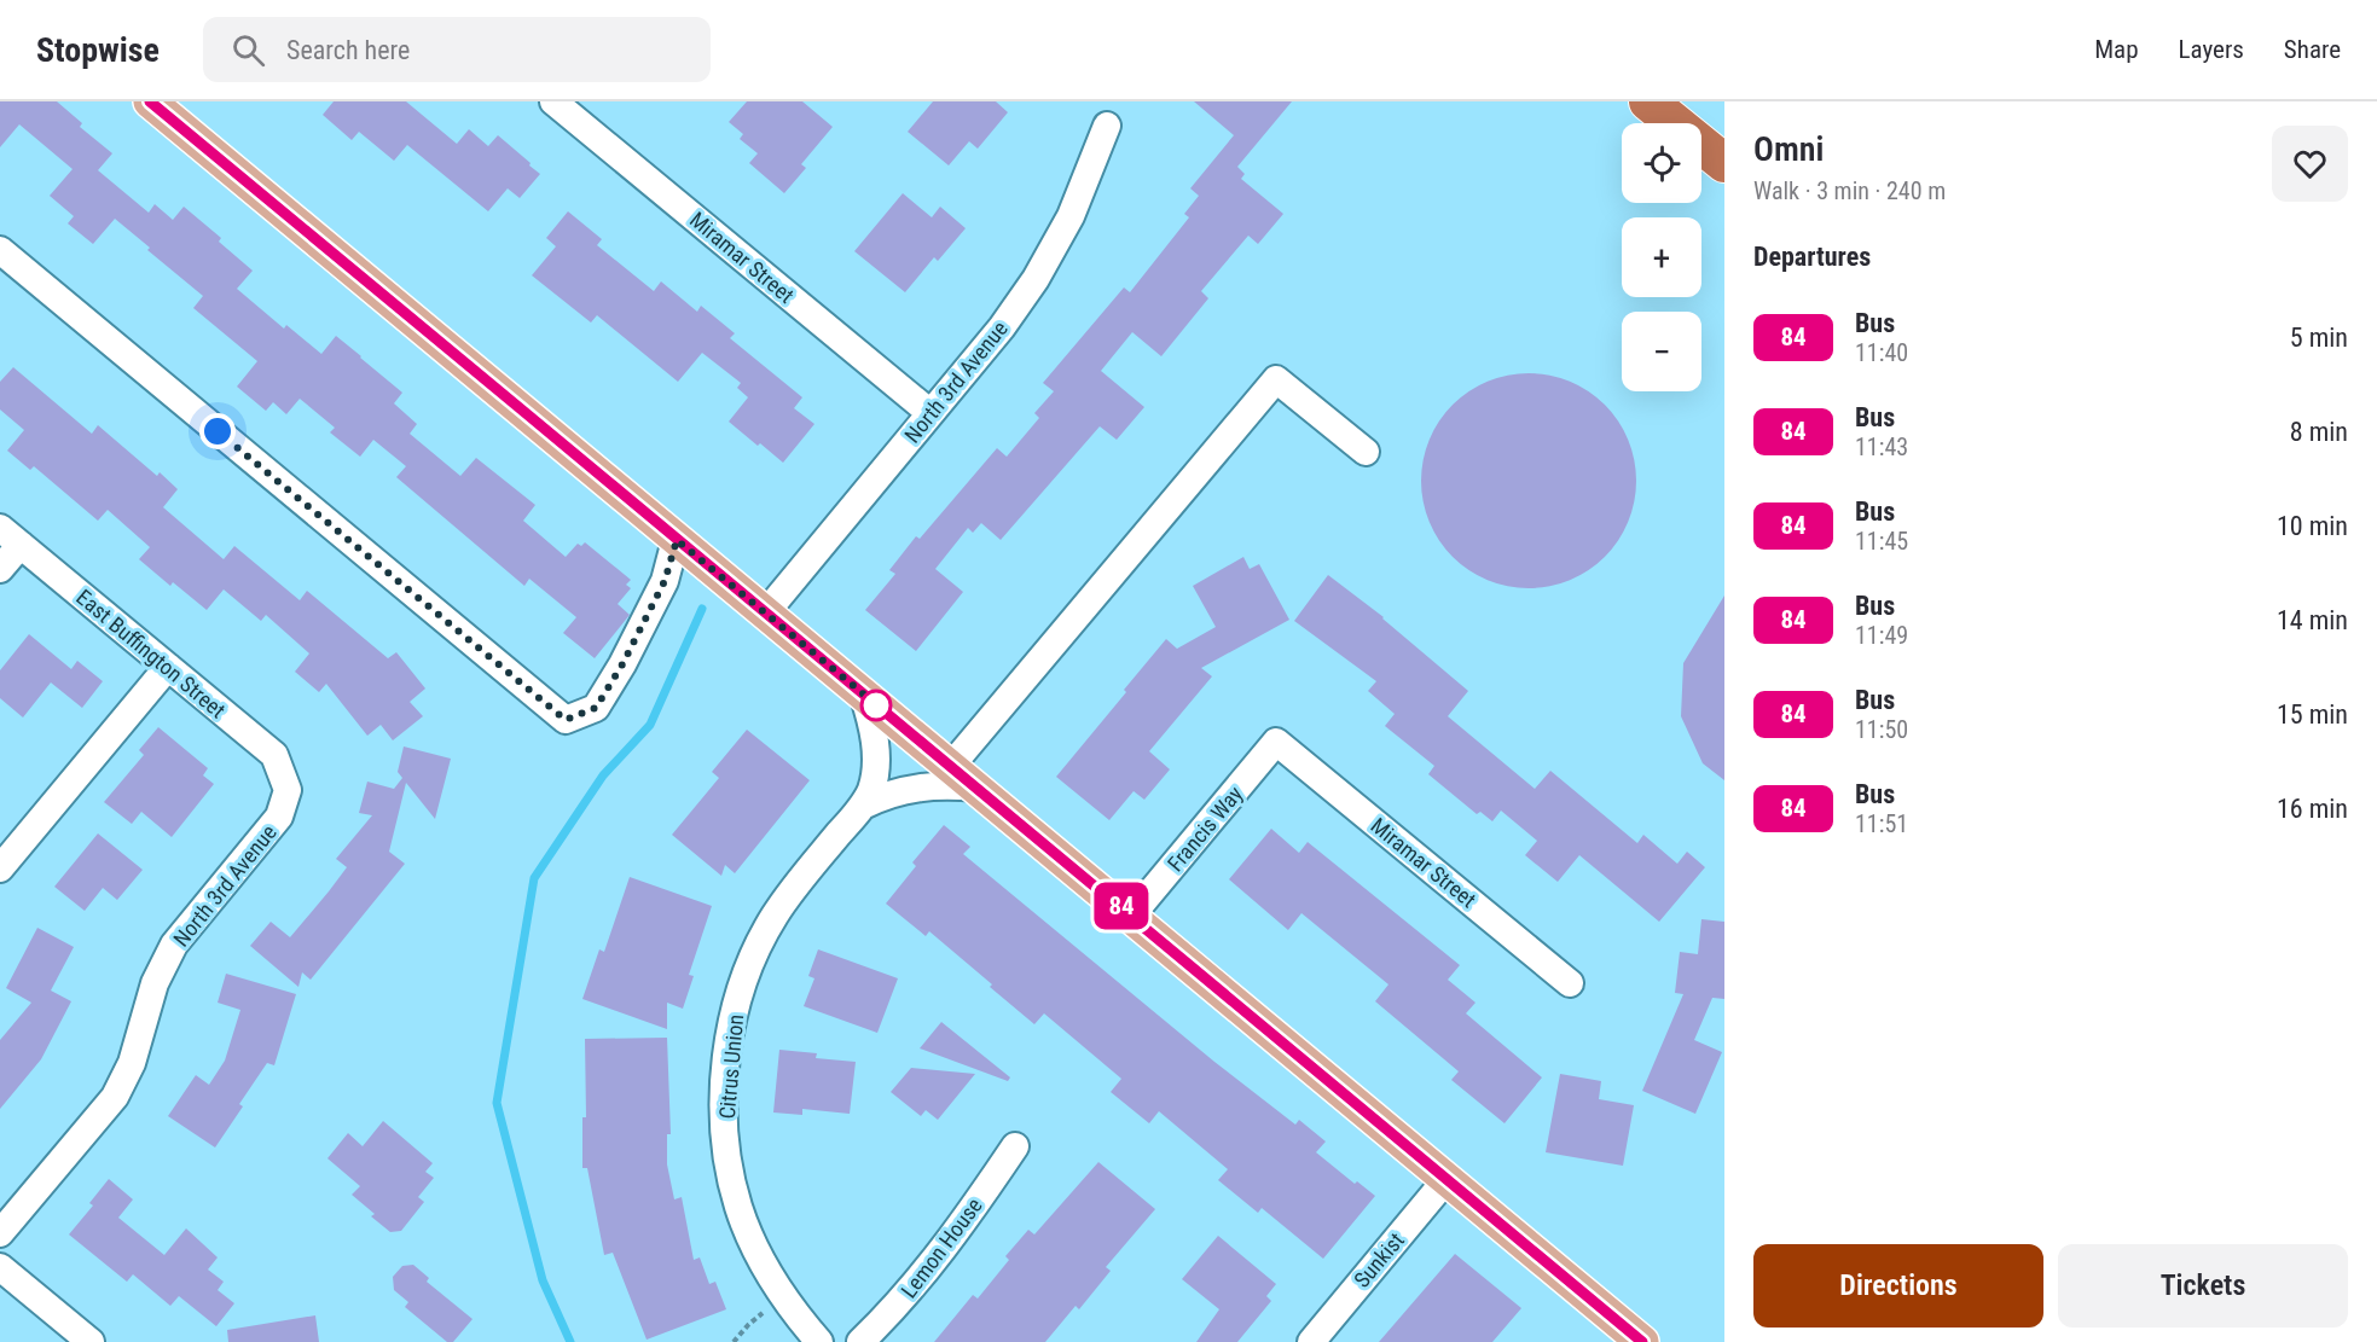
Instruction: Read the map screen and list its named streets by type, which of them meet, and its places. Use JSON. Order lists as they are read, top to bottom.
{
  "streets": {
    "street": [
      "Miramar Street",
      "North 3rd Avenue",
      "East Buffington Street",
      "Francis Way",
      "Citrus Union",
      "Lemon House",
      "Sunkist"
    ]
  },
  "crossings": [
    ["Miramar Street", "North 3rd Avenue"],
    ["Miramar Street", "Francis Way"],
    ["North 3rd Avenue", "East Buffington Street"]
  ],
  "lines": ["bus line 84"],
  "page": {
    "header": "Stopwise",
    "search": "Search here",
    "nav": ["Map", "Layers", "Share"],
    "on_map": "84",
    "heading": [
      ["Omni", "Walk · 3 min · 240 m"],
      "Departures"
    ],
    "map_buttons": ["+", "−"],
    "list": [
      {
        "mark": "84",
        "name": "Bus",
        "note": "11:40",
        "value": "5 min"
      },
      {
        "mark": "84",
        "name": "Bus",
        "note": "11:43",
        "value": "8 min"
      },
      {
        "mark": "84",
        "name": "Bus",
        "note": "11:45",
        "value": "10 min"
      },
      {
        "mark": "84",
        "name": "Bus",
        "note": "11:49",
        "value": "14 min"
      },
      {
        "mark": "84",
        "name": "Bus",
        "note": "11:50",
        "value": "15 min"
      },
      {
        "mark": "84",
        "name": "Bus",
        "note": "11:51",
        "value": "16 min"
      }
    ],
    "buttons": ["Directions", "Tickets"]
  }
}
